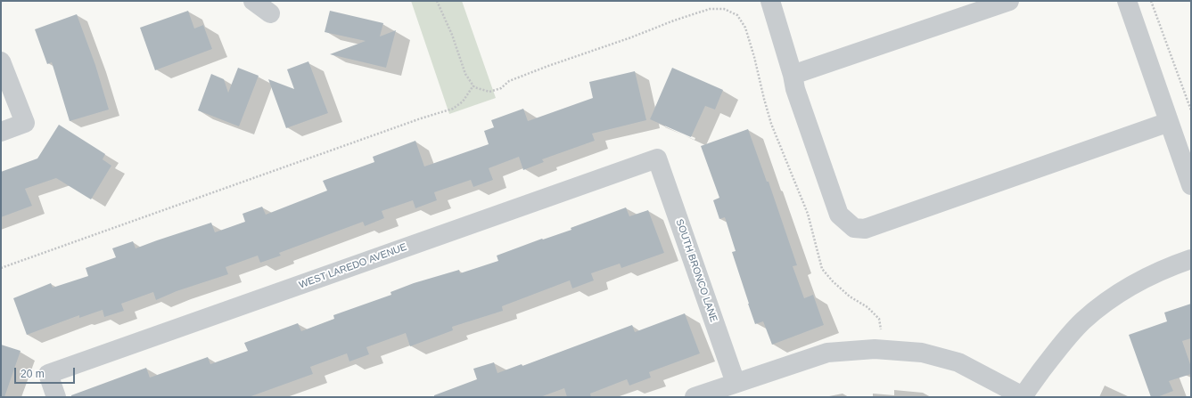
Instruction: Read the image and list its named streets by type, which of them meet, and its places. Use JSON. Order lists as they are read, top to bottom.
{
  "streets": {
    "street": ["WEST LAREDO AVENUE", "SOUTH BRONCO LANE"]
  },
  "crossings": [
    ["WEST LAREDO AVENUE", "SOUTH BRONCO LANE"]
  ],
  "scale_bar": "20 m"
}
